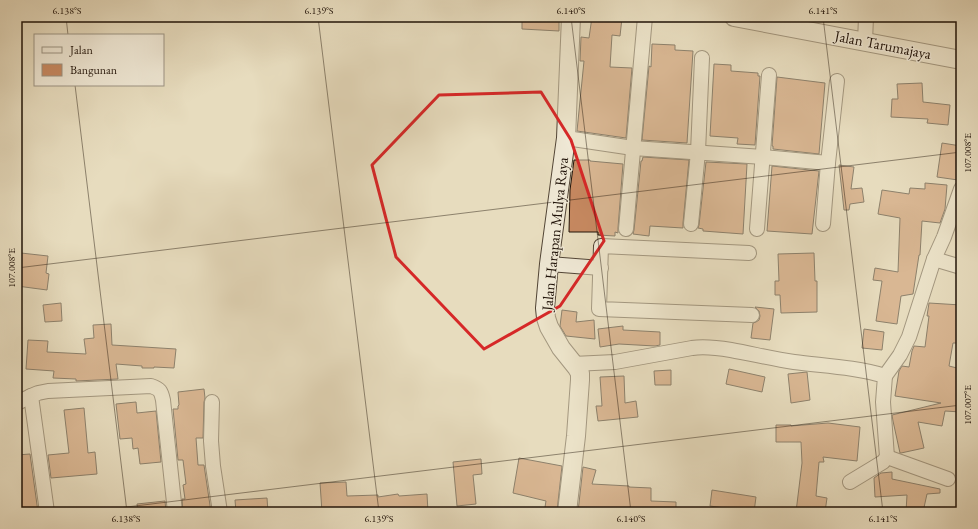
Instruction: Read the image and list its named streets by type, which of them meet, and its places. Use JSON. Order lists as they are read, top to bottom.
{
  "streets": {
    "street": ["Jalan Tarumajaya", "Jalan Harapan Mulya Raya"]
  },
  "legend": ["Jalan", "Bangunan"],
  "coordinates": [
    "6.138°S",
    "6.139°S",
    "6.140°S",
    "6.141°S",
    "107.008°E",
    "107.007°E"
  ]
}
